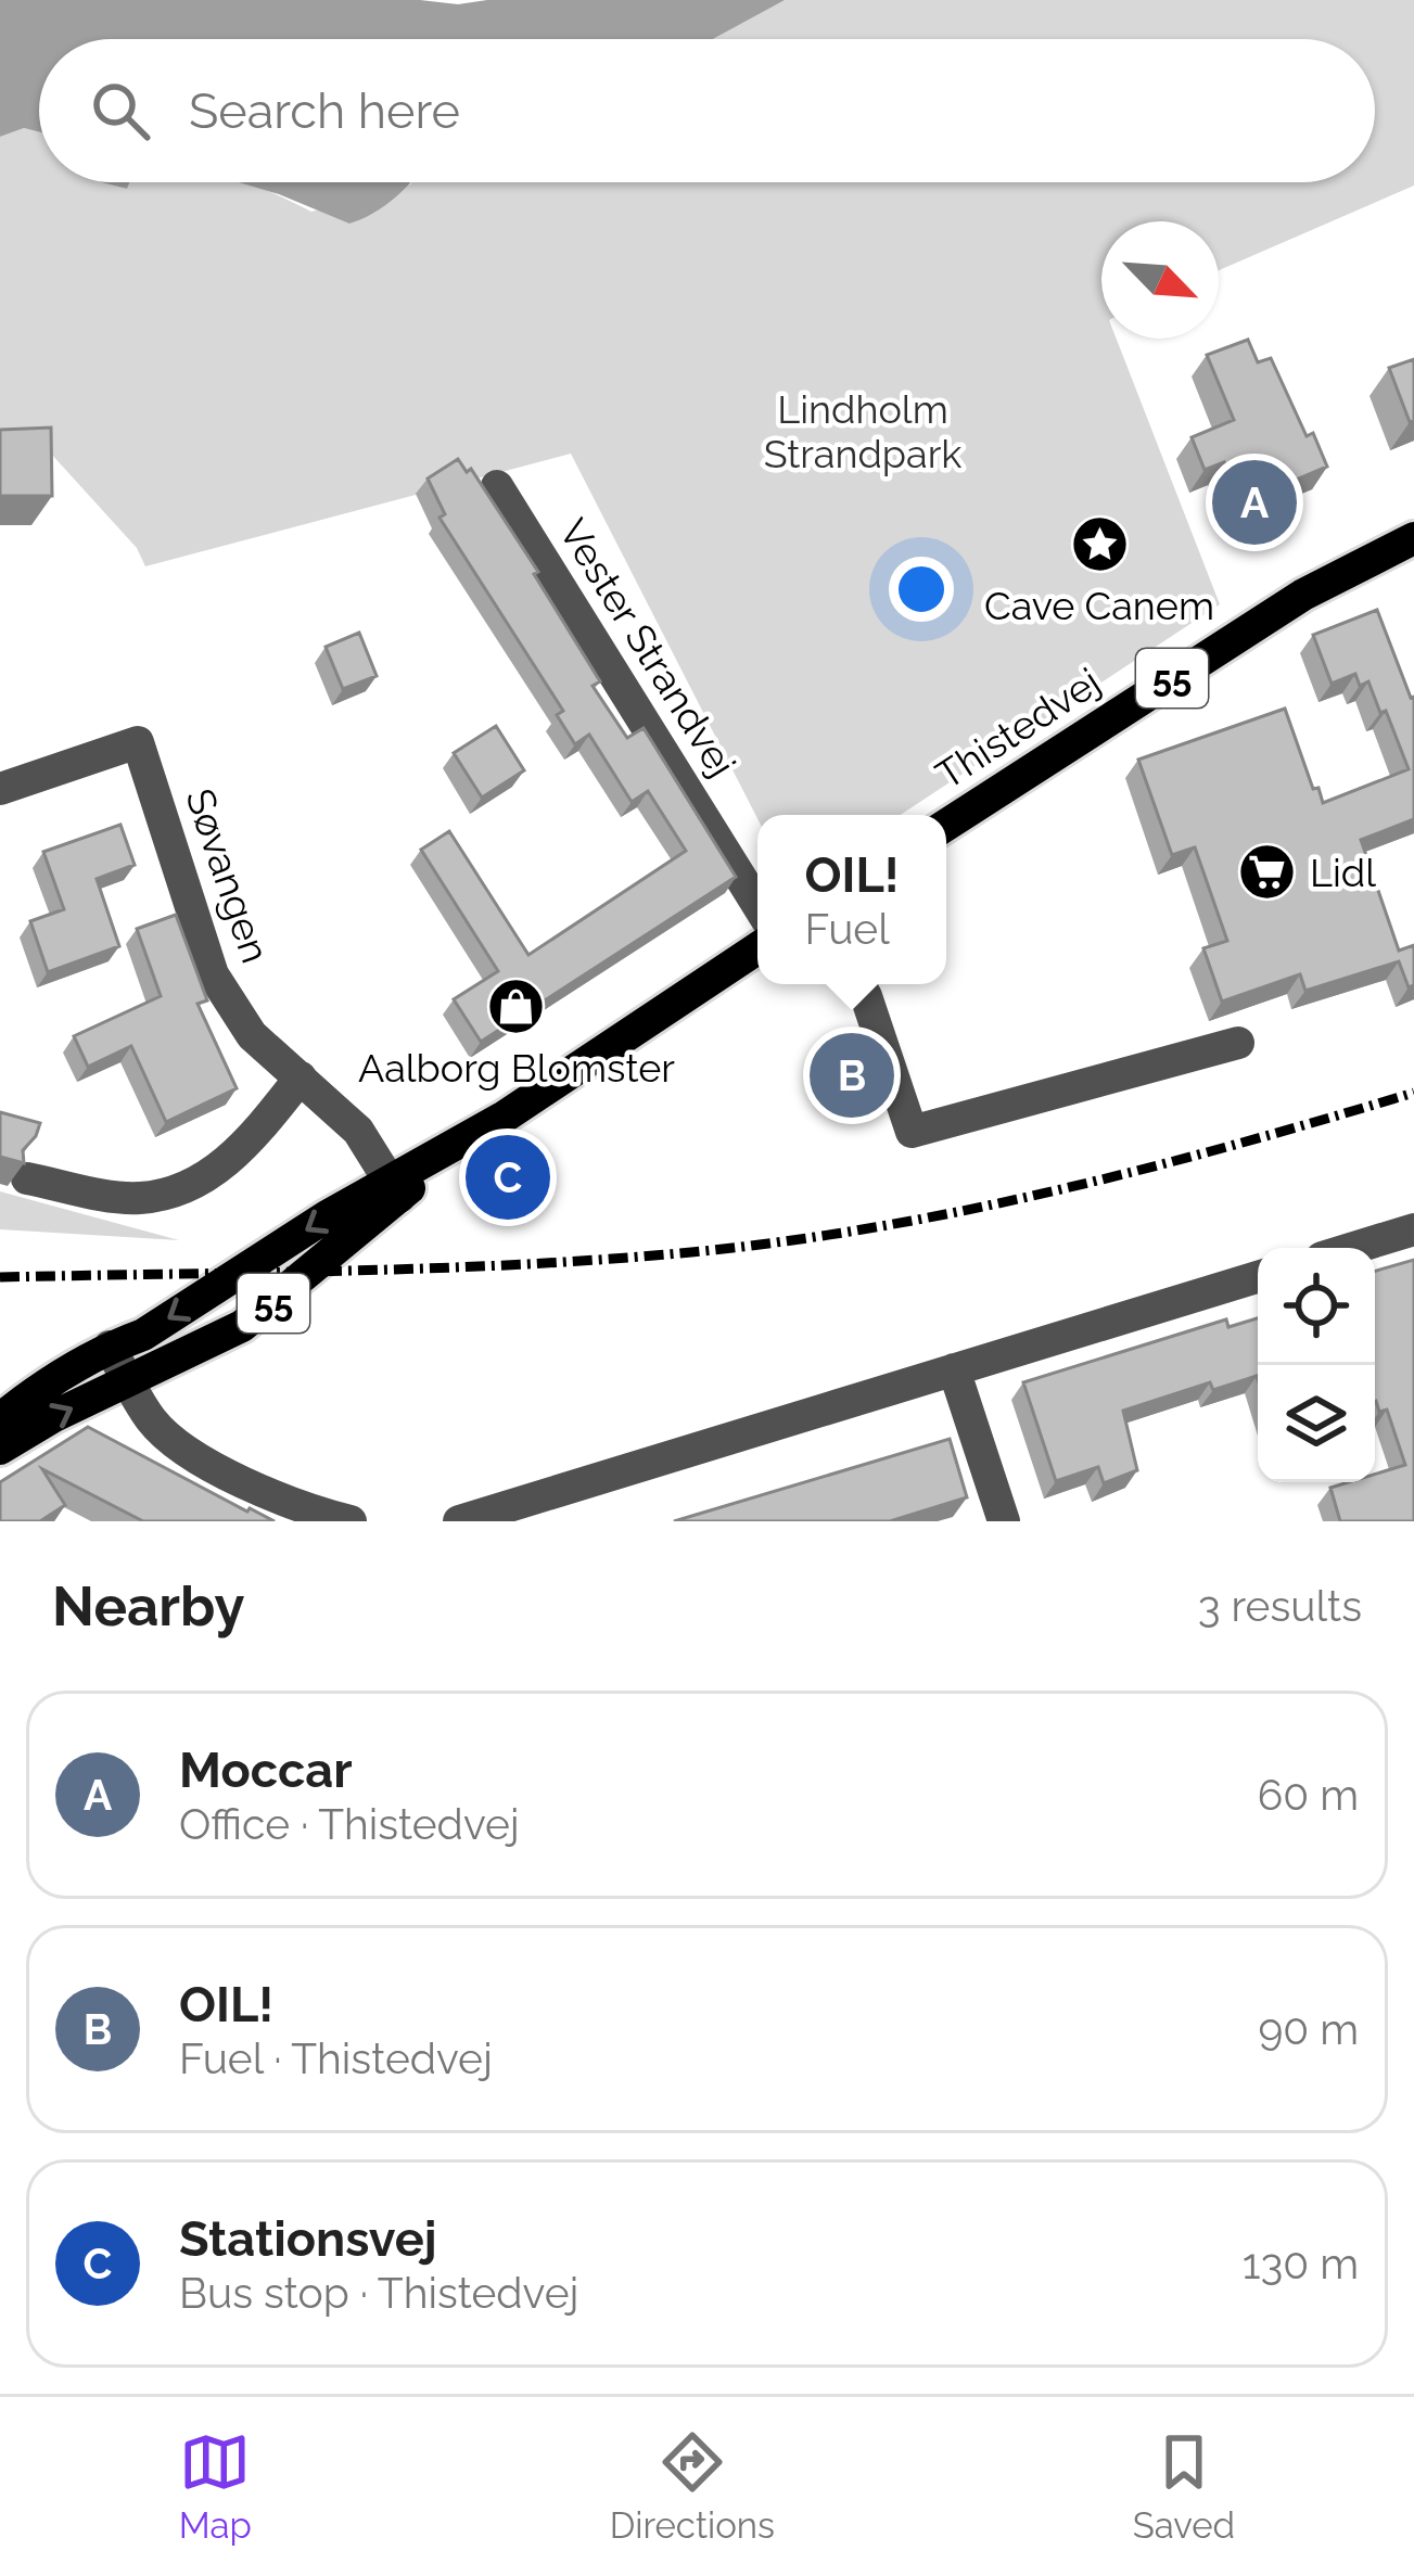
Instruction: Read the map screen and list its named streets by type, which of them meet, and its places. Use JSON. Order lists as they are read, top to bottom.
{
  "streets": {
    "main road": ["55", "Thistedvej"],
    "street": ["Vester Strandvej", "Søvangen"]
  },
  "crossings": [
    ["55", "Søvangen"]
  ],
  "parks": ["Lindholm Strandpark"],
  "places": {
    "place": ["Cave Canem"],
    "supermarket": ["Lidl"],
    "shop": ["Aalborg Blomster"]
  },
  "north": "bottom right",
  "page": {
    "search": "Search here",
    "pins": ["A", "B", "C"],
    "popup": ["OIL!", "Fuel"],
    "heading": ["Nearby", "3 results"],
    "list": [
      {
        "mark": "A",
        "name": "Moccar",
        "note": "Office · Thistedvej",
        "value": "60 m"
      },
      {
        "mark": "B",
        "name": "OIL!",
        "note": "Fuel · Thistedvej",
        "value": "90 m"
      },
      {
        "mark": "C",
        "name": "Stationsvej",
        "note": "Bus stop · Thistedvej",
        "value": "130 m"
      }
    ],
    "nav": ["Map", "Directions", "Saved"]
  }
}
